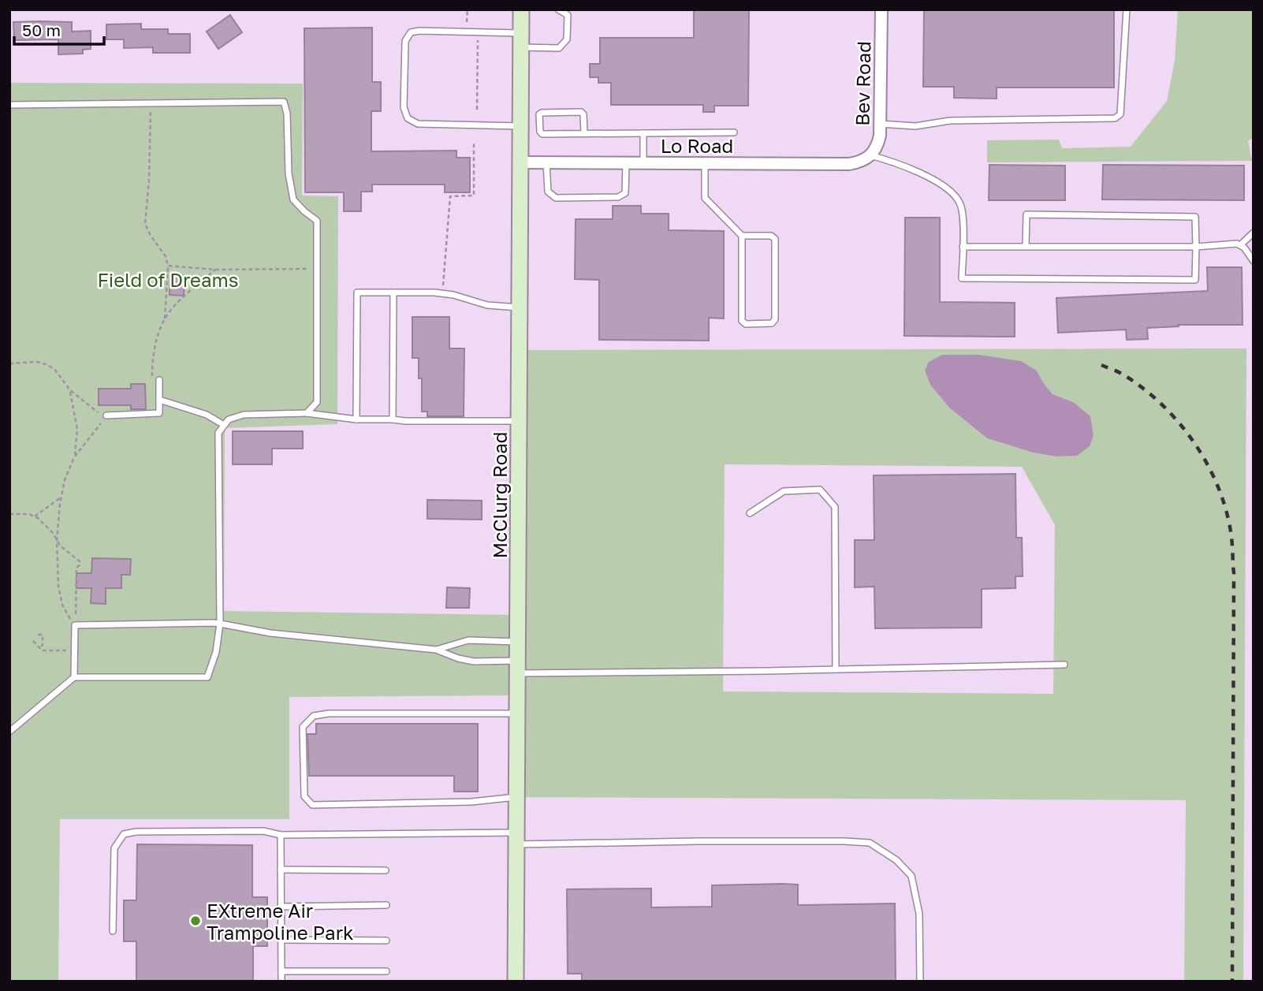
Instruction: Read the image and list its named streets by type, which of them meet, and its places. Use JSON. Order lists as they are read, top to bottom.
{
  "streets": {
    "street": ["Bev Road", "Lo Road", "McClurg Road"]
  },
  "crossings": [
    ["Bev Road", "Lo Road"],
    ["Lo Road", "McClurg Road"]
  ],
  "parks": ["Field of Dreams"],
  "places": ["EXtreme Air Trampoline Park"],
  "scale_bar": "50 m"
}
